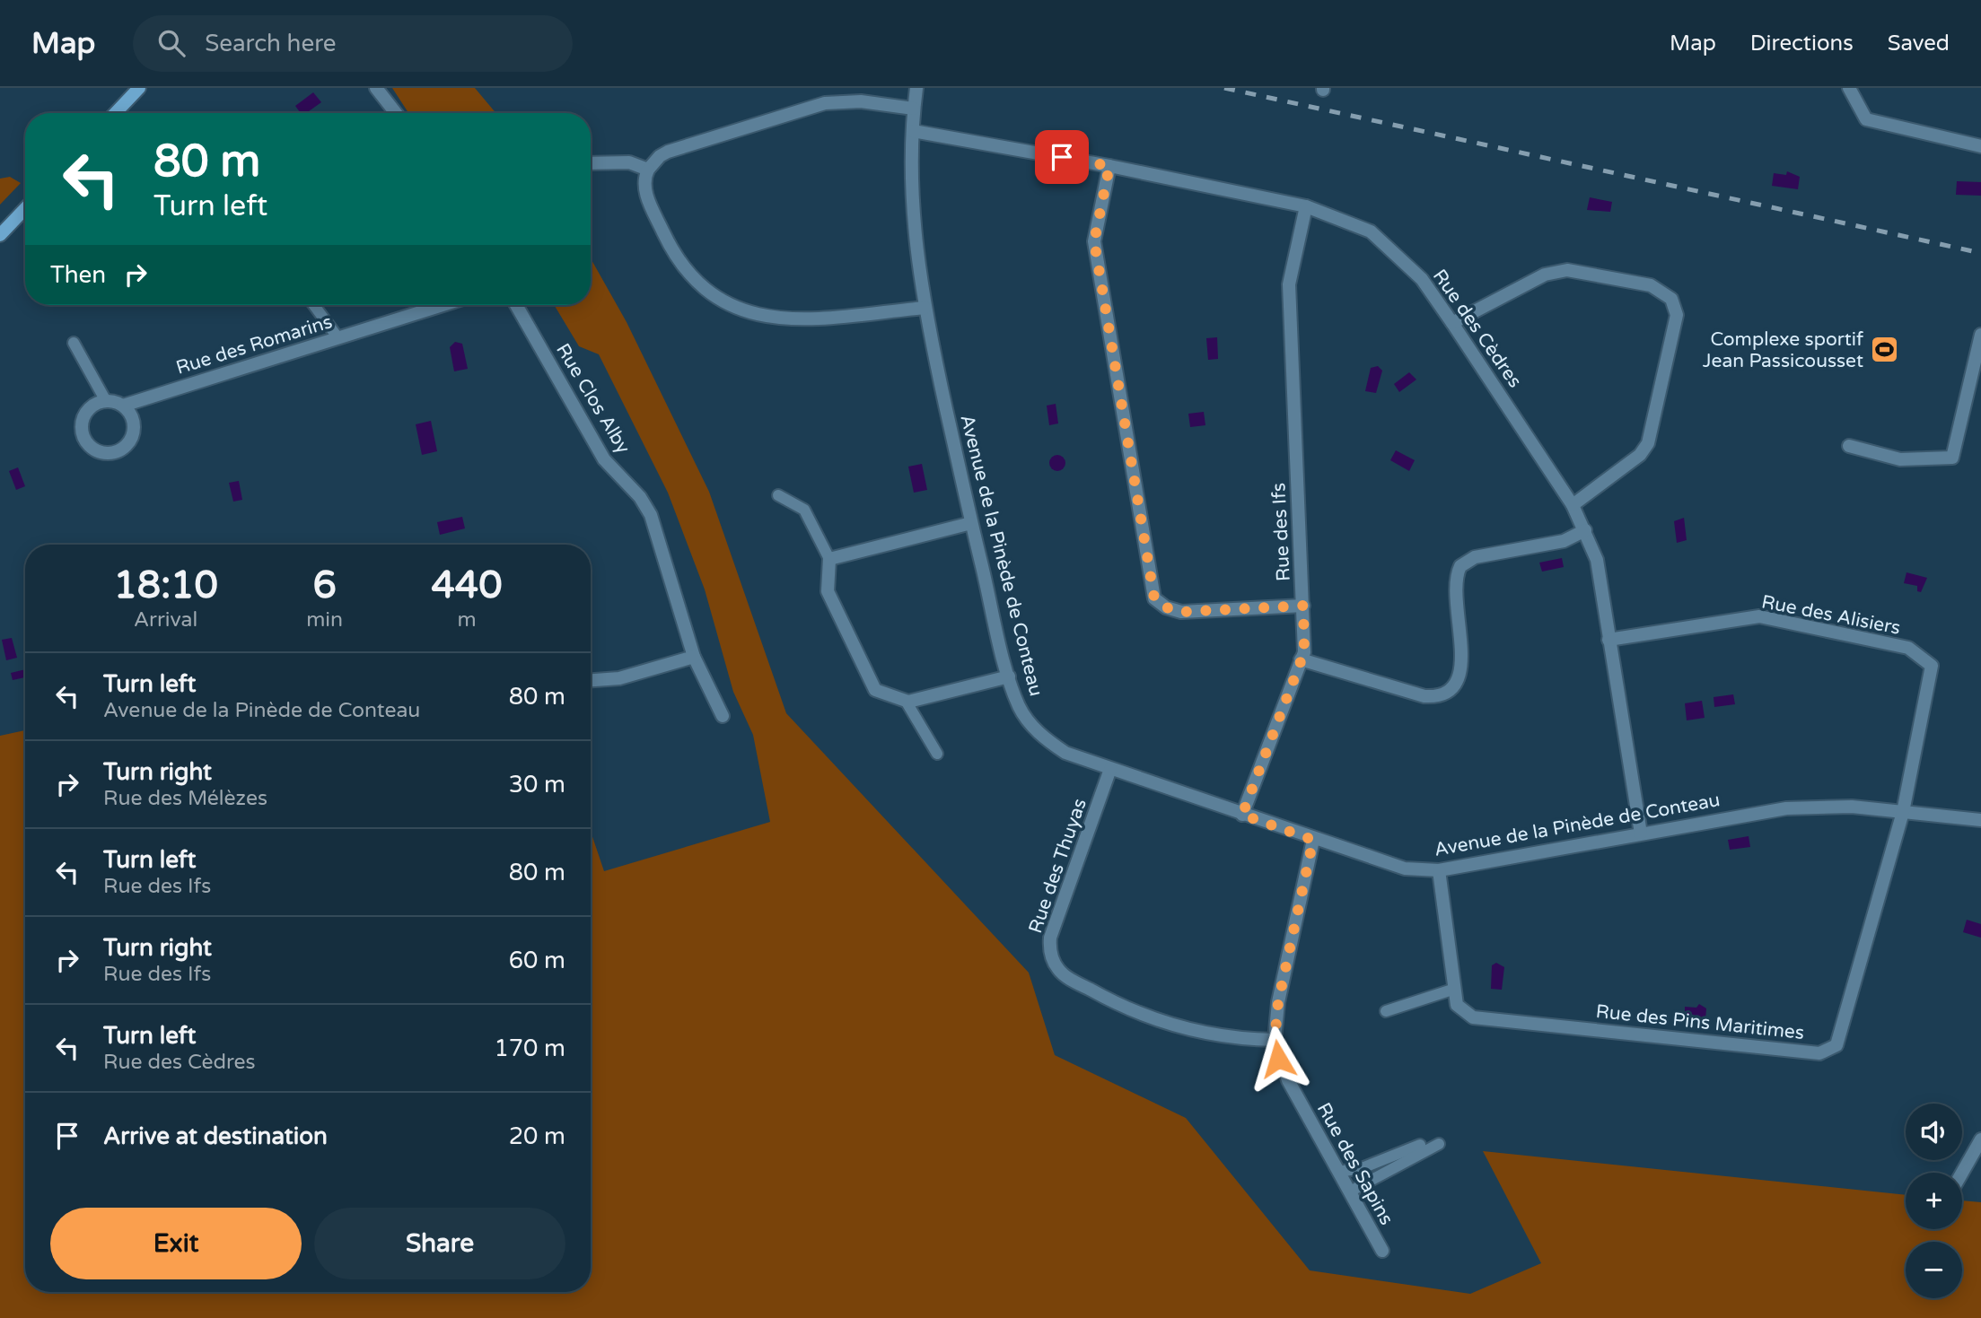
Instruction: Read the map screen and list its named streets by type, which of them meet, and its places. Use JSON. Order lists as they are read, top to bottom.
{
  "streets": {
    "street": [
      "Rue des Cèdres",
      "Rue des Romarins",
      "Rue Clos Alby",
      "Rue des Ifs",
      "Avenue de la Pinède de Conteau",
      "Rue des Alisiers",
      "Rue des Thuyas",
      "Rue des Pins Maritimes",
      "Rue des Sapins"
    ]
  },
  "crossings": [
    ["Rue des Cèdres", "Rue des Ifs"],
    ["Rue des Cèdres", "Avenue de la Pinède de Conteau"],
    ["Rue des Cèdres", "Rue des Alisiers"],
    ["Avenue de la Pinède de Conteau", "Rue des Alisiers"],
    ["Avenue de la Pinède de Conteau", "Rue des Thuyas"],
    ["Avenue de la Pinède de Conteau", "Rue des Pins Maritimes"],
    ["Avenue de la Pinède de Conteau", "Rue des Sapins"],
    ["Rue des Alisiers", "Rue des Pins Maritimes"],
    ["Rue des Thuyas", "Rue des Sapins"]
  ],
  "places": {
    "sports": ["Complexe sportif Jean Passicousset"]
  },
  "page": {
    "header": "Map",
    "search": "Search here",
    "nav": ["Map", "Directions", "Saved"],
    "turn": ["80 m", "Turn left"],
    "then": "Then",
    "eta": [
      "18:10",
      "Arrival",
      "6",
      "min",
      "440",
      "m"
    ],
    "list": [
      {
        "name": "Turn left",
        "note": "Avenue de la Pinède de Conteau",
        "value": "80 m"
      },
      {
        "name": "Turn right",
        "note": "Rue des Mélèzes",
        "value": "30 m"
      },
      {
        "name": "Turn left",
        "note": "Rue des Ifs",
        "value": "80 m"
      },
      {
        "name": "Turn right",
        "note": "Rue des Ifs",
        "value": "60 m"
      },
      {
        "name": "Turn left",
        "note": "Rue des Cèdres",
        "value": "170 m"
      },
      {
        "name": "Arrive at destination",
        "value": "20 m"
      }
    ],
    "map_buttons": ["+", "−"],
    "buttons": ["Exit", "Share"]
  }
}
